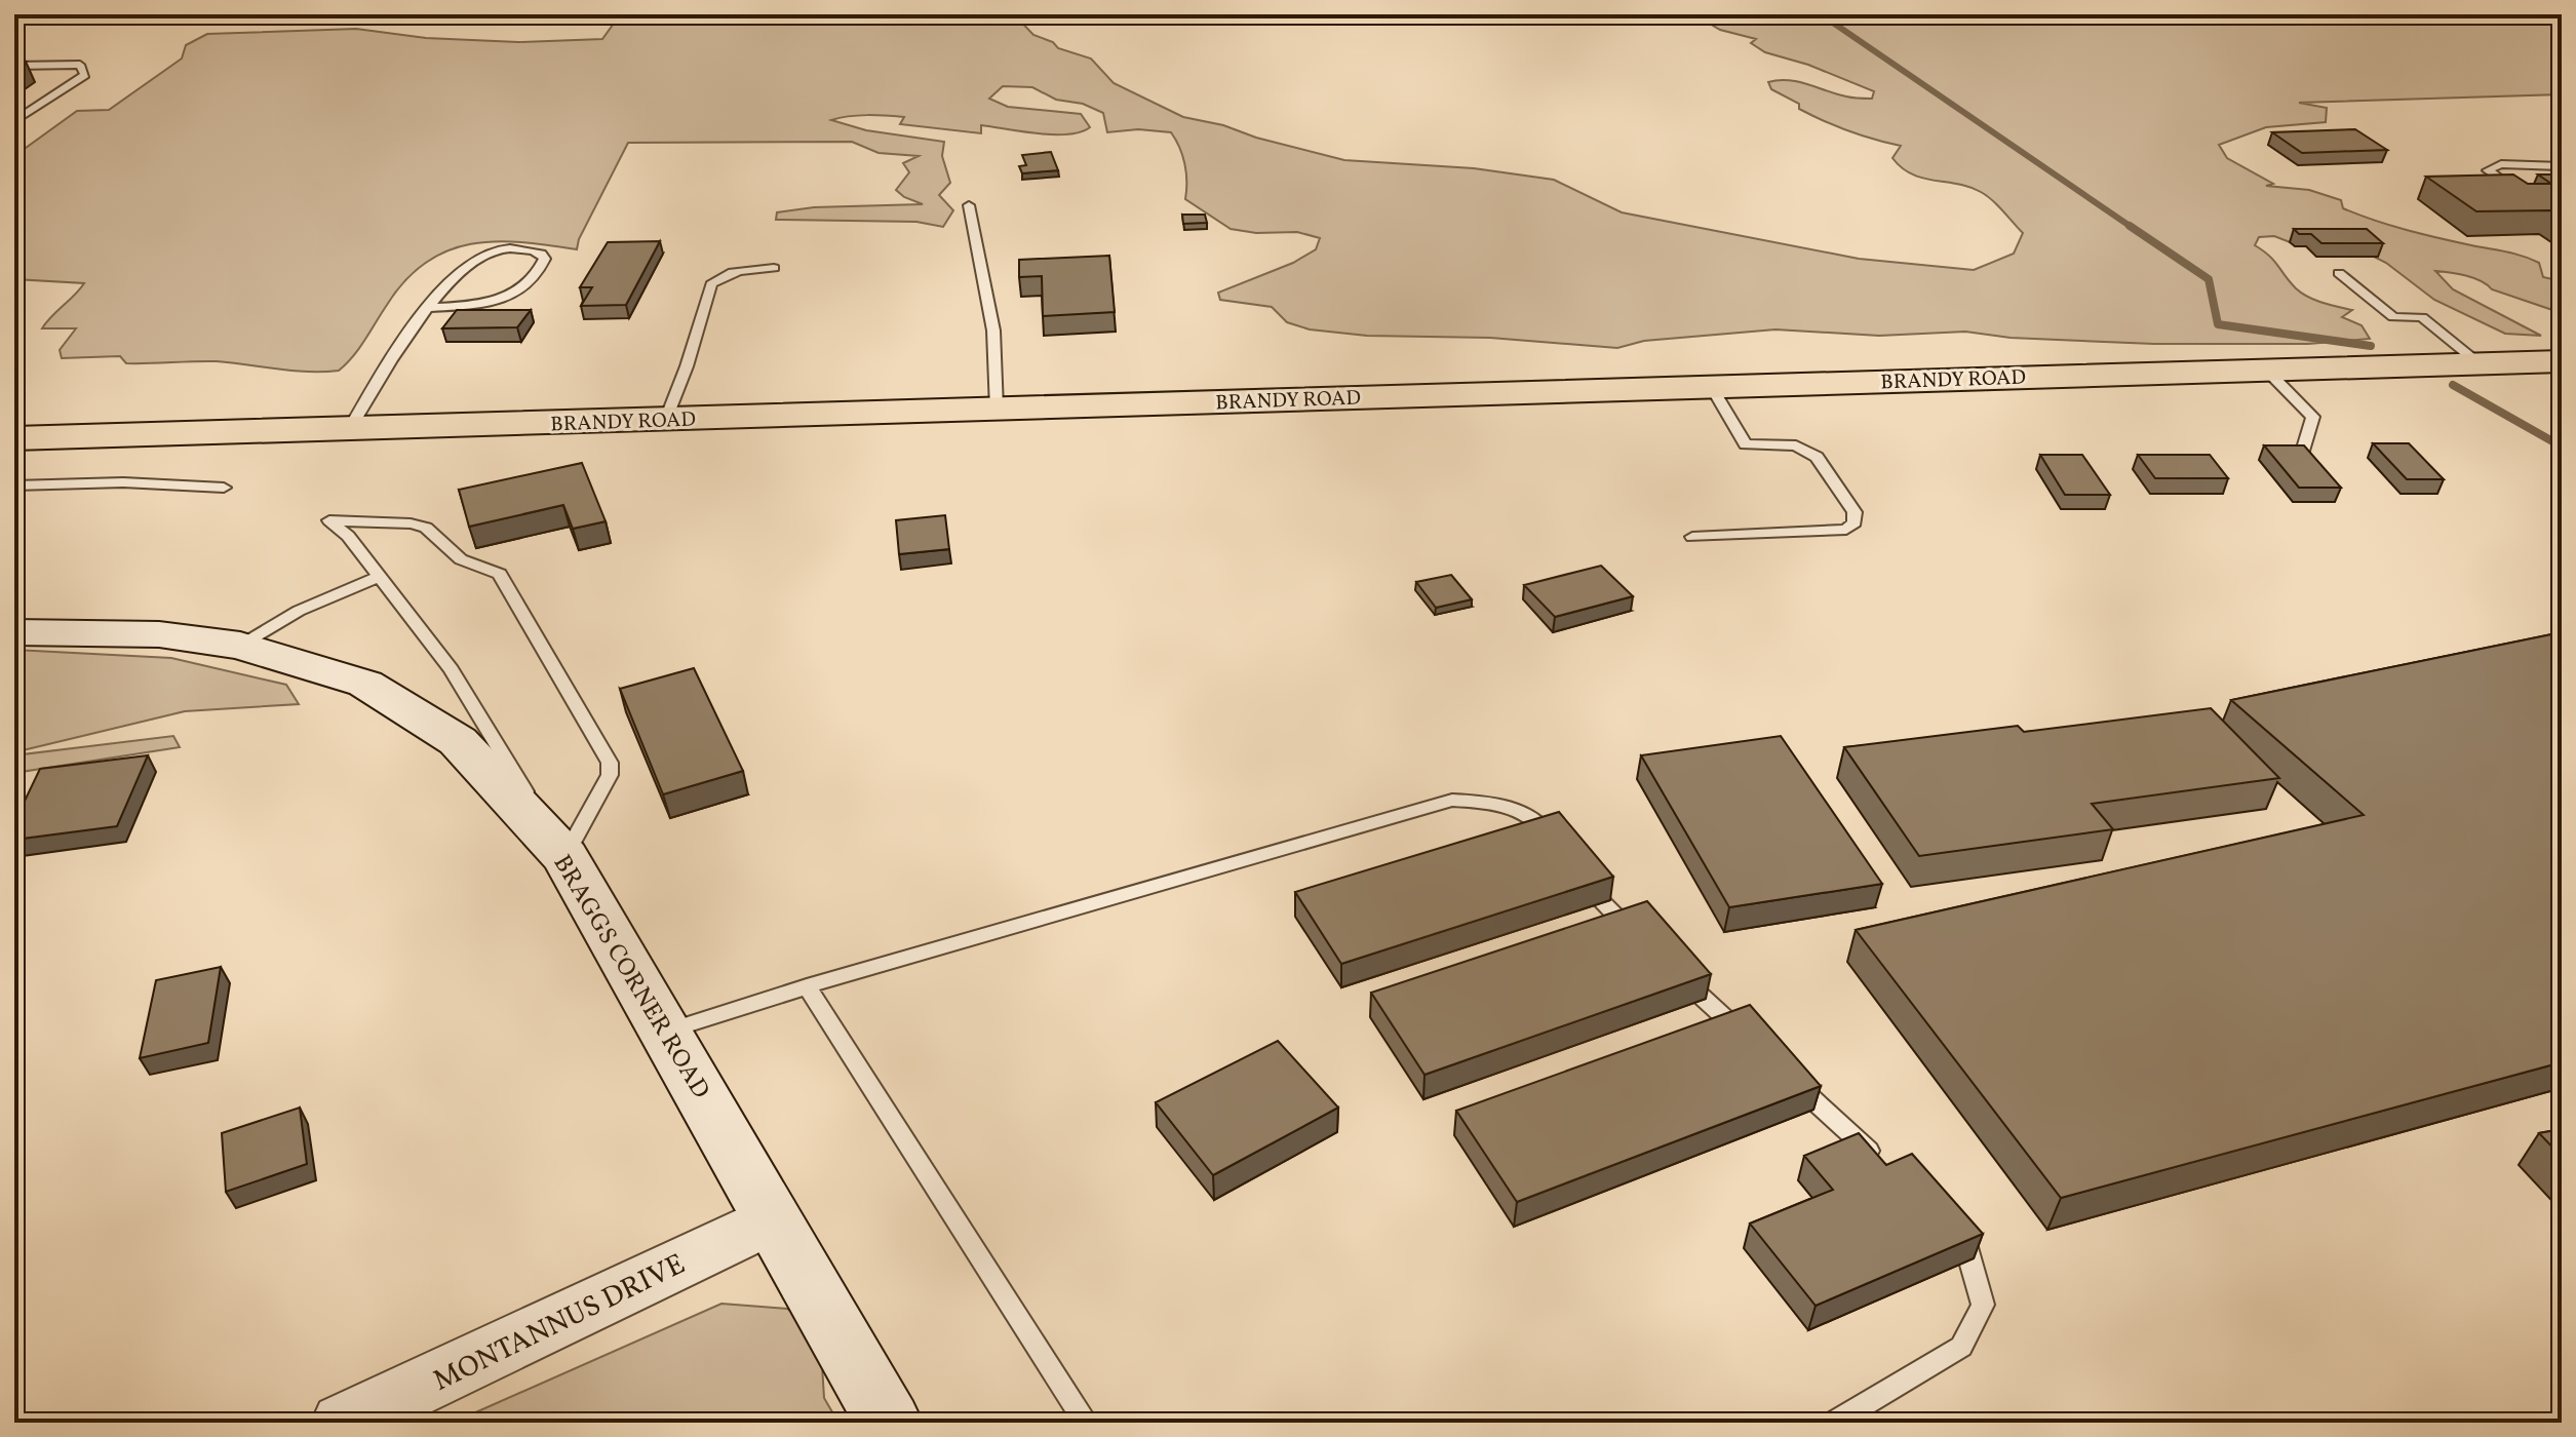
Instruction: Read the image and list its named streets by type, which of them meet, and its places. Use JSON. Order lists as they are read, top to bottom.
{
  "streets": {
    "main road": ["BRANDY ROAD", "BRAGGS CORNER ROAD"],
    "street": ["MONTANNUS DRIVE"]
  },
  "crossings": [
    ["BRAGGS CORNER ROAD", "MONTANNUS DRIVE"]
  ]
}
